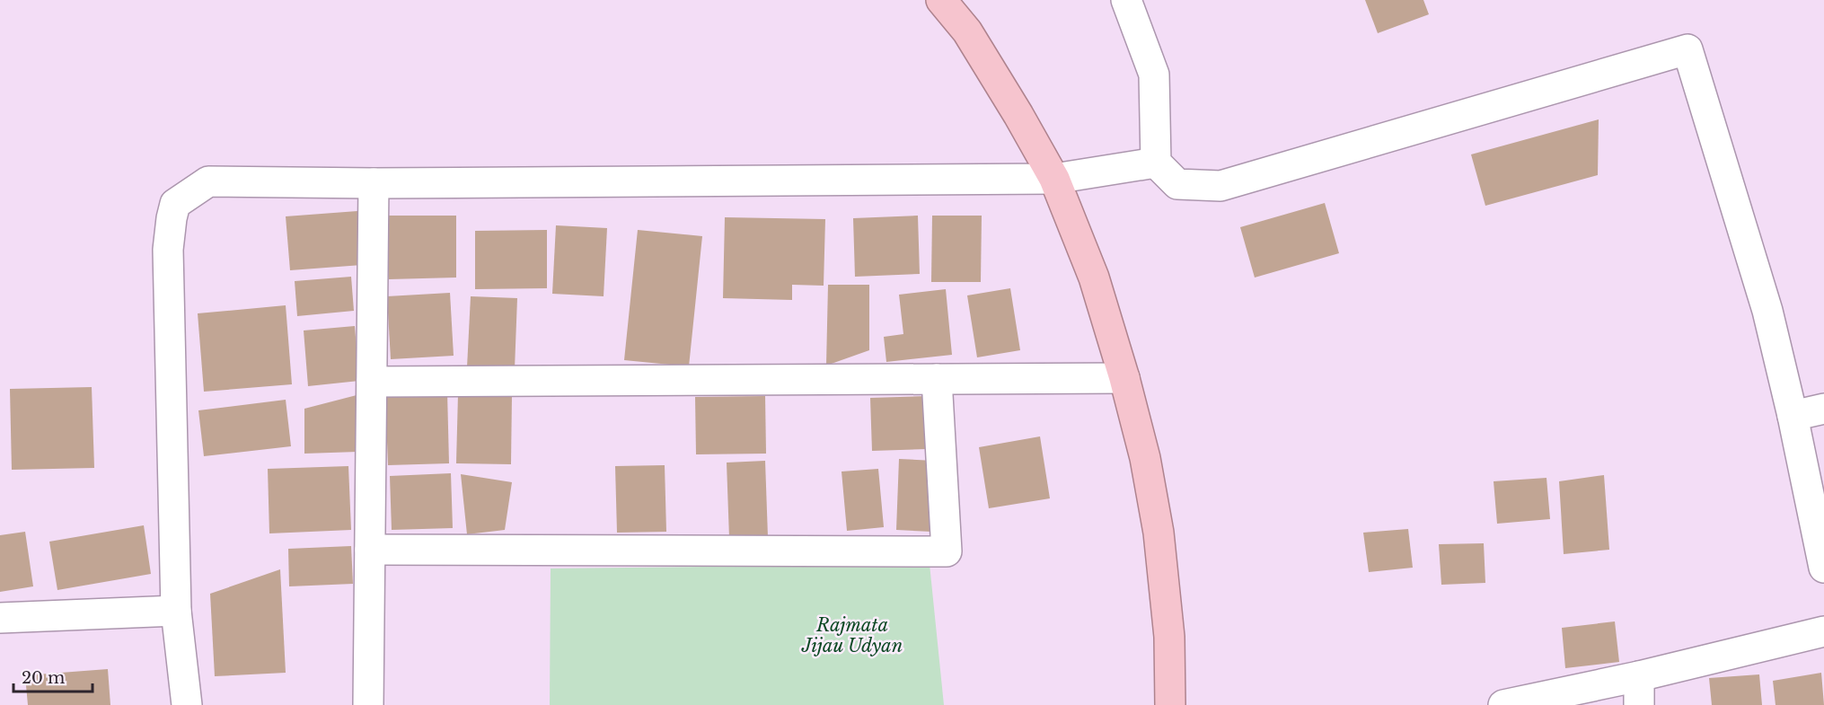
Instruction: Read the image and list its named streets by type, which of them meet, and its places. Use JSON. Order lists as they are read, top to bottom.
{
  "parks": ["Rajmata Jijau Udyan"],
  "scale_bar": "20 m"
}
